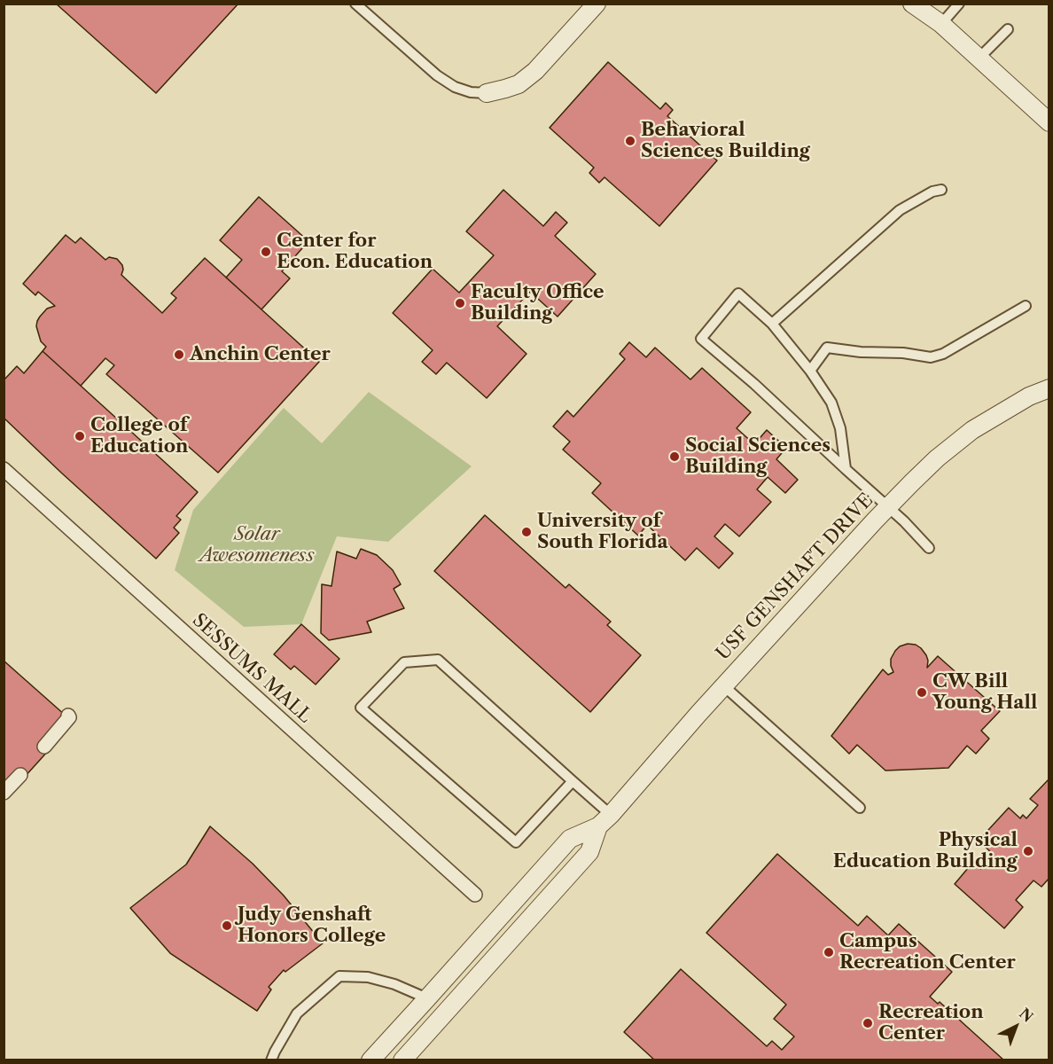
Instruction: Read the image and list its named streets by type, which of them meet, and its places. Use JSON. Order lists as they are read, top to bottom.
{
  "streets": {
    "street": ["USF GENSHAFT DRIVE", "SESSUMS MALL"]
  },
  "parks": ["Solar Awesomeness"],
  "places": [
    "Behavioral Sciences Building",
    "Center for Econ. Education",
    "Faculty Office Building",
    "Anchin Center",
    "College of Education",
    "Social Sciences Building",
    "University of South Florida",
    "CW Bill Young Hall",
    "Physical Education Building",
    "Judy Genshaft Honors College",
    "Campus Recreation Center",
    "Recreation Center"
  ],
  "north": "top right"
}
